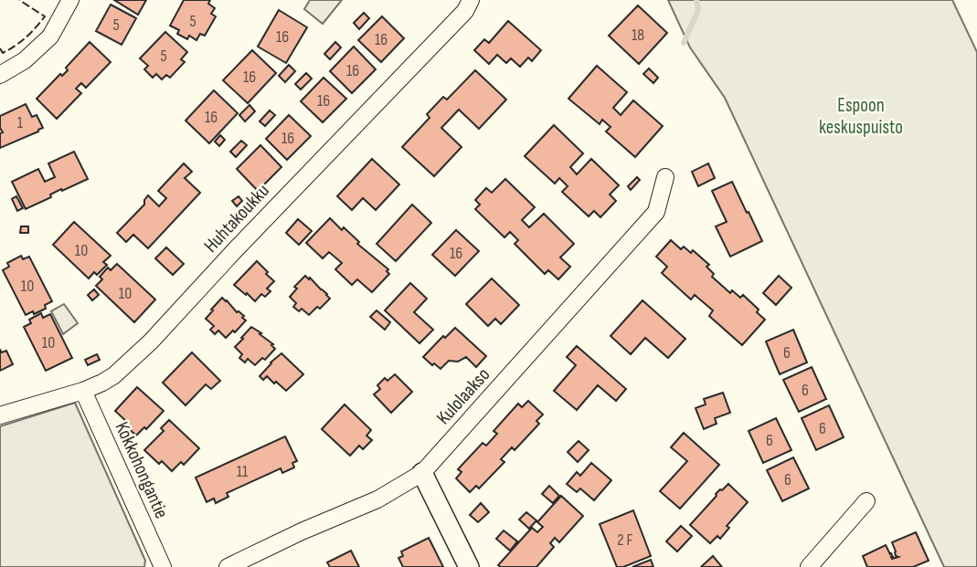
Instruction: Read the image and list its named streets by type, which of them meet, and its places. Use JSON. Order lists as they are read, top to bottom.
{
  "streets": {
    "street": ["Huhtakoukku", "Kulolaakso", "Kokkohongantie"]
  },
  "crossings": [
    ["Huhtakoukku", "Kokkohongantie"]
  ],
  "parks": ["Espoon keskuspuisto"],
  "house_numbers": [
    "5",
    "5",
    "18",
    "16",
    "16",
    "5",
    "16",
    "16",
    "16",
    "16",
    "1",
    "16",
    "10",
    "16",
    "10",
    "10",
    "10",
    "6",
    "6",
    "6",
    "6",
    "11",
    "6",
    "2 F"
  ]
}
